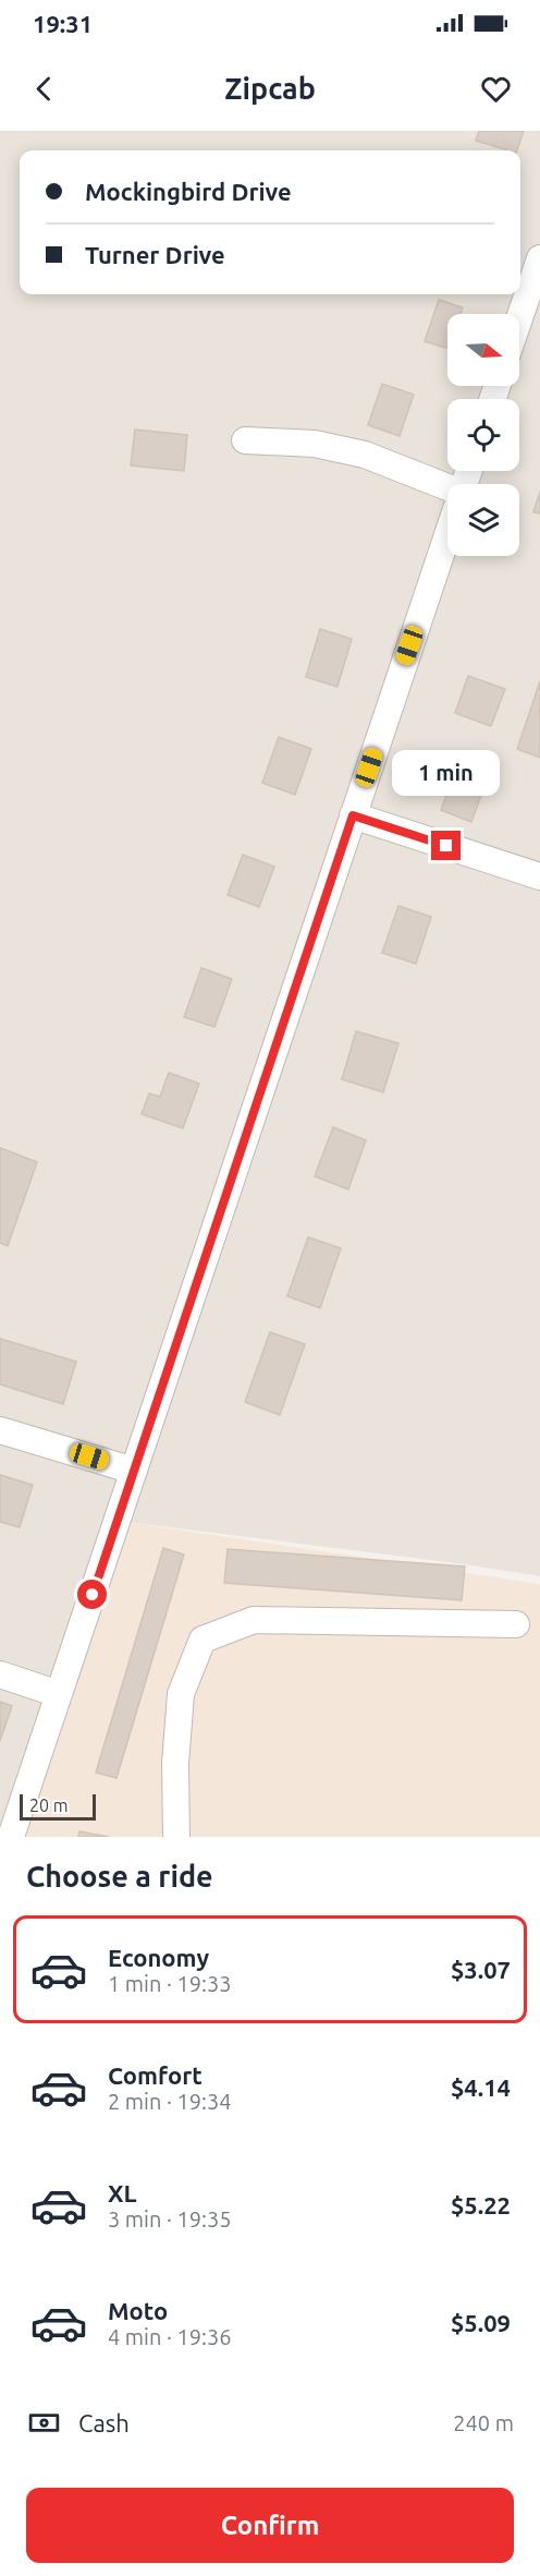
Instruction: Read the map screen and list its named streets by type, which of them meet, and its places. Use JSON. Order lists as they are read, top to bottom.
{
  "scale_bar": "20 m",
  "north": "right",
  "page": {
    "status": "19:31",
    "header": "Zipcab",
    "banner": ["Mockingbird Drive", "Turner Drive"],
    "bubble": "1 min",
    "scale": "20 m",
    "heading": "Choose a ride",
    "list": [
      {
        "name": "Economy",
        "note": "1 min · 19:33",
        "value": "$3.07"
      },
      {
        "name": "Comfort",
        "note": "2 min · 19:34",
        "value": "$4.14"
      },
      {
        "name": "XL",
        "note": "3 min · 19:35",
        "value": "$5.22"
      },
      {
        "name": "Moto",
        "note": "4 min · 19:36",
        "value": "$5.09"
      }
    ],
    "pay": ["Cash", "240 m"],
    "buttons": "Confirm"
  }
}
